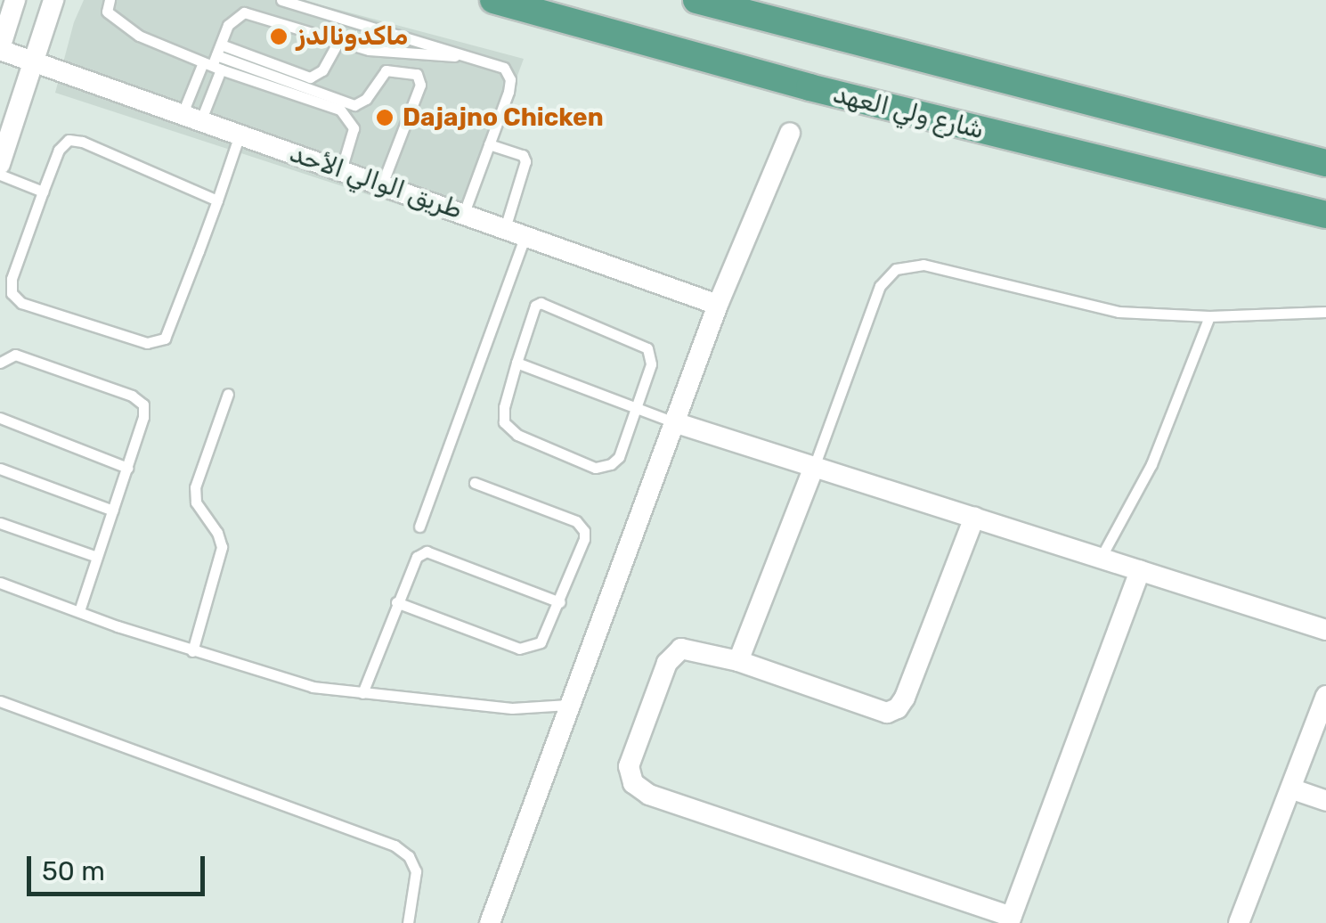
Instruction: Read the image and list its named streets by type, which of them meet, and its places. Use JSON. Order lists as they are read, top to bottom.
{
  "streets": {
    "main road": ["شارع ولي العهد"],
    "street": ["طريق الوالي الأحد"]
  },
  "places": ["ماكدونالدز", "Dajajno Chicken"],
  "scale_bar": "50 m"
}
